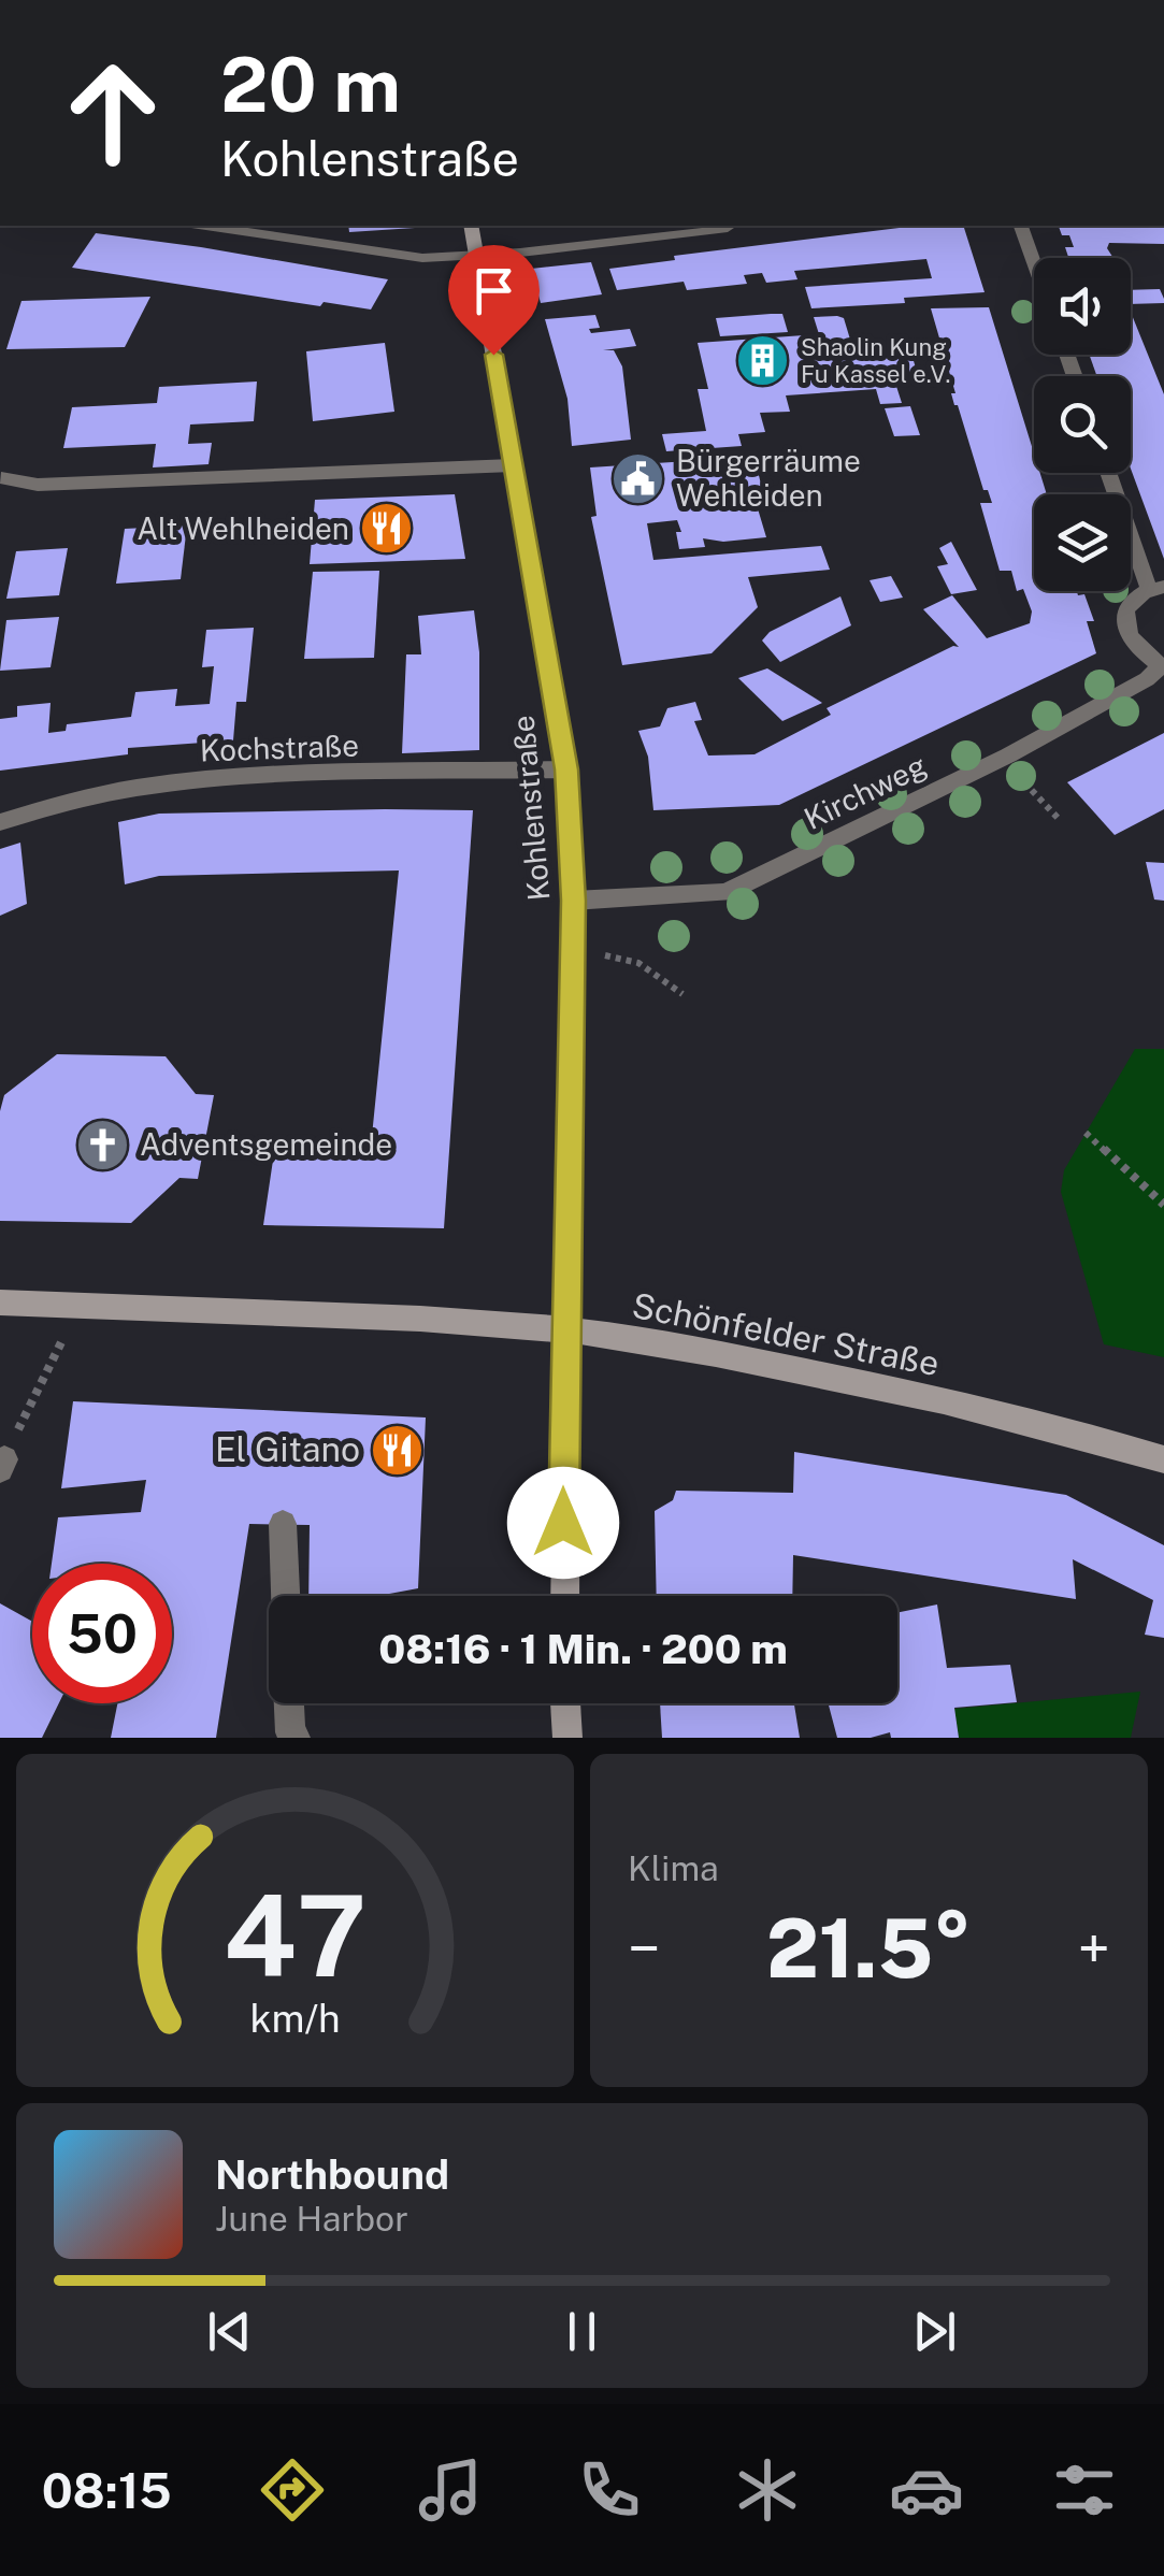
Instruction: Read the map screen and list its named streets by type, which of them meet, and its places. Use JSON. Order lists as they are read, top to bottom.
{
  "streets": {
    "main road": ["Kohlenstraße", "Schönfelder Straße"],
    "street": ["Kochstraße", "Kirchweg"]
  },
  "crossings": [
    ["Kochstraße", "Kohlenstraße"],
    ["Kirchweg", "Kohlenstraße"],
    ["Kohlenstraße", "Schönfelder Straße"]
  ],
  "places": {
    "building": ["Shaolin Kung Fu Kassel e.V."],
    "public building": ["Bürgerräume Wehleiden"],
    "restaurant": ["Alt Wehlheiden", "El Gitano"],
    "church": ["Adventsgemeinde"]
  },
  "page": {
    "turn": ["20 m", "Kohlenstraße"],
    "limit": "50",
    "trip": "08:16 · 1 Min. · 200 m",
    "tile": "Klima",
    "heat": ["−", "21.5°", "+"],
    "song": ["Northbound", "June Harbor"],
    "tabs": "08:15",
    "gauge": ["47", "km/h"]
  }
}
